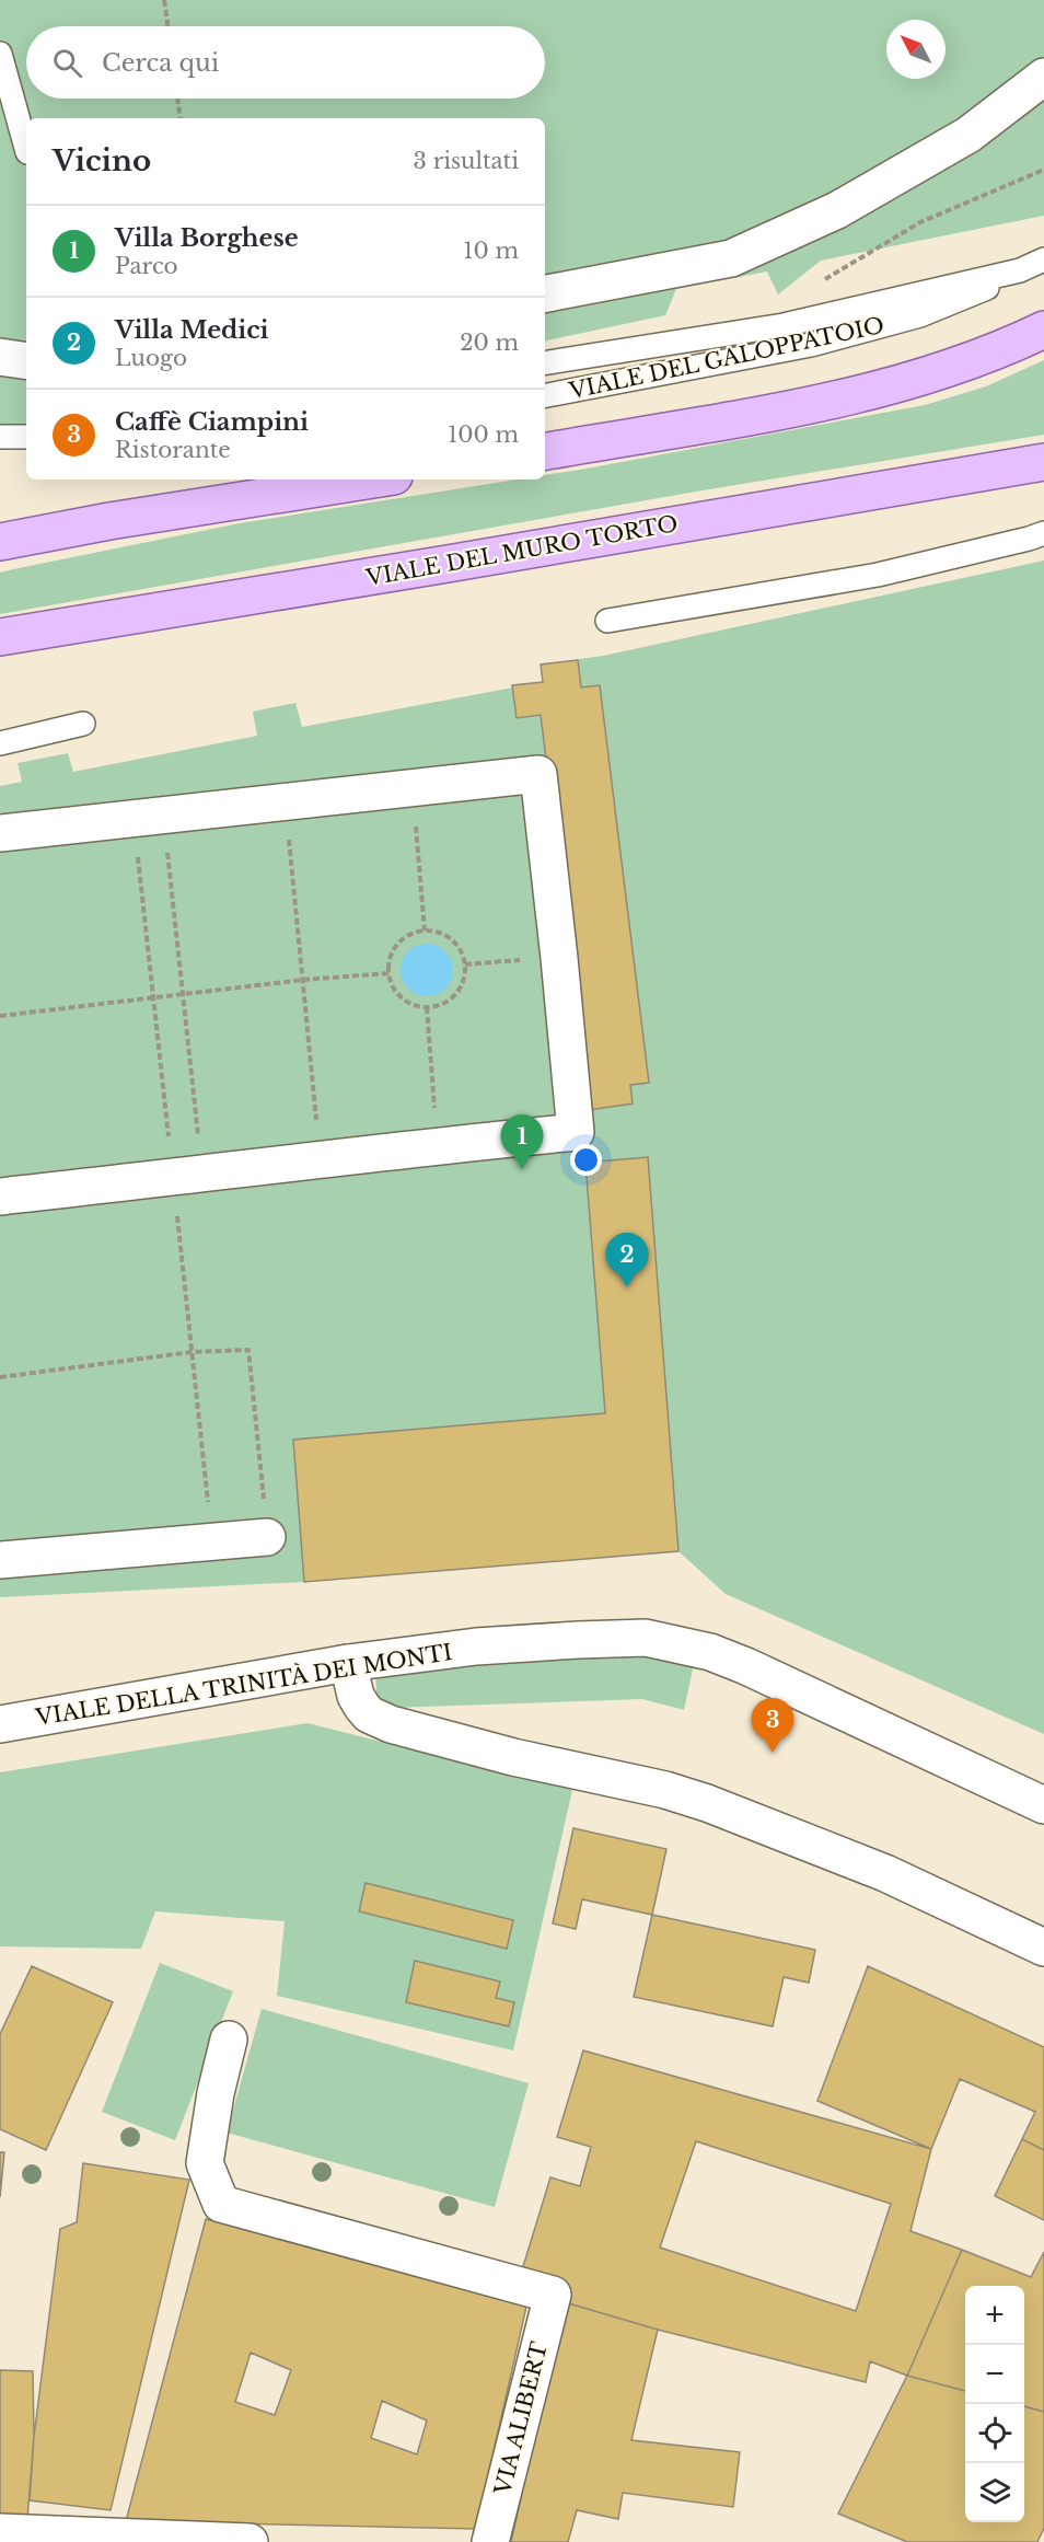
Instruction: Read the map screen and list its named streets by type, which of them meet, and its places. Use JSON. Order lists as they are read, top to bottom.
{
  "streets": {
    "main road": ["VIALE DEL MURO TORTO"],
    "street": ["VIALE DELLA TRINITÀ DEI MONTI", "VIA ALIBERT"],
    "lane": ["VIALE DEL GALOPPATOIO"]
  },
  "north": "top left",
  "page": {
    "search": "Cerca qui",
    "heading": ["Vicino", "3 risultati"],
    "list": [
      {
        "mark": "1",
        "name": "Villa Borghese",
        "note": "Parco",
        "value": "10 m"
      },
      {
        "mark": "2",
        "name": "Villa Medici",
        "note": "Luogo",
        "value": "20 m"
      },
      {
        "mark": "3",
        "name": "Caffè Ciampini",
        "note": "Ristorante",
        "value": "100 m"
      }
    ],
    "pins": ["1", "2", "3"],
    "map_buttons": ["+", "−"]
  }
}
